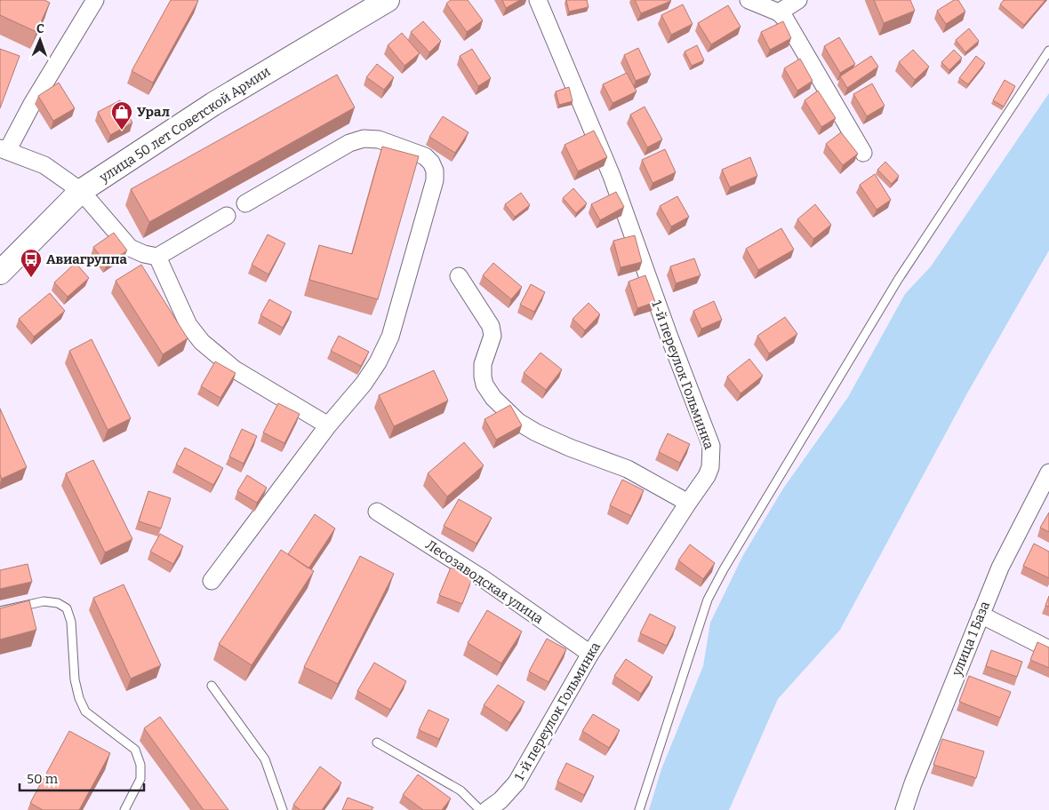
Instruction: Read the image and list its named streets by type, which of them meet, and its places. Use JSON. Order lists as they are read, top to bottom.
{
  "streets": {
    "main road": ["улица 50 лет Советской Армии"],
    "street": ["1-й переулок Гольминка", "Лесозаводская улица", "улица 1 База"]
  },
  "crossings": [
    ["1-й переулок Гольминка", "Лесозаводская улица"]
  ],
  "places": {
    "shop": ["Урал"],
    "bus stop": ["Авиагруппа"]
  },
  "scale_bar": "50 m",
  "north": "top"
}
